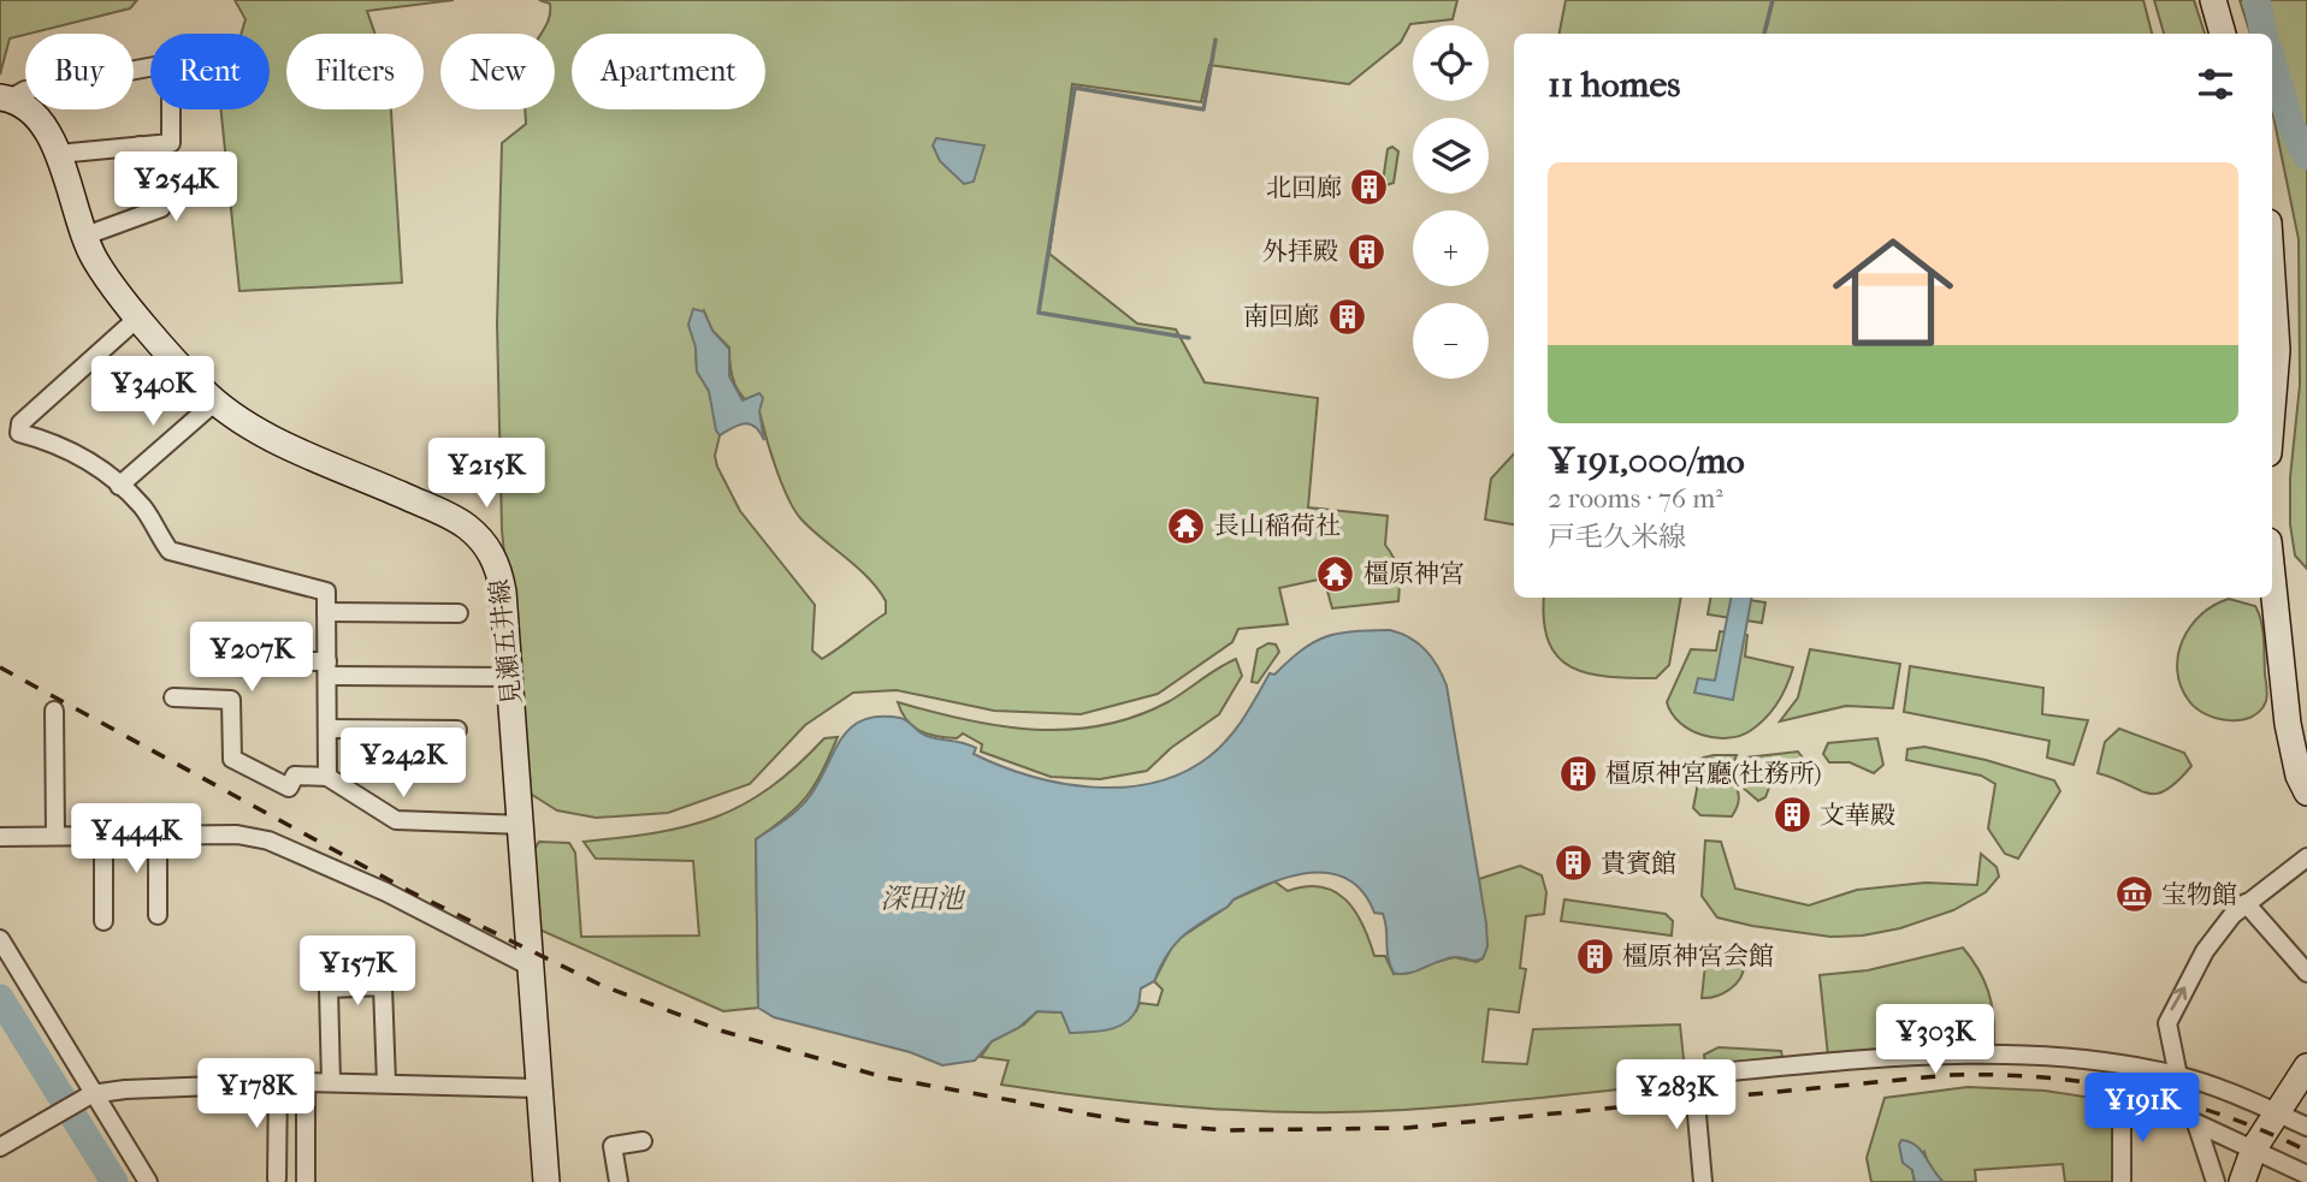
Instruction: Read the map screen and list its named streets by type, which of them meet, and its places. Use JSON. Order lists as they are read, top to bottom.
{
  "streets": {
    "main road": ["見瀬五井線"]
  },
  "water": ["深田池"],
  "places": {
    "building": [
      "北回廊",
      "外拝殿",
      "南回廊",
      "橿原神宮廳(社務所)",
      "文華殿",
      "貴賓館",
      "橿原神宮会館"
    ],
    "temple": ["長山稲荷社", "橿原神宮"],
    "museum": ["宝物館"]
  },
  "page": {
    "map_buttons": ["+", "−"],
    "chip": [
      "Buy",
      "Rent",
      "Filters",
      "New",
      "Apartment"
    ],
    "heading": "11 homes",
    "list": [
      {
        "name": "¥191,000/mo",
        "note": "2 rooms · 76 m² · 戸毛久米線"
      }
    ],
    "price": [
      "¥254K",
      "¥340K",
      "¥215K",
      "¥207K",
      "¥242K",
      "¥444K",
      "¥157K",
      "¥303K",
      "¥178K",
      "¥283K",
      "¥191K"
    ]
  }
}
